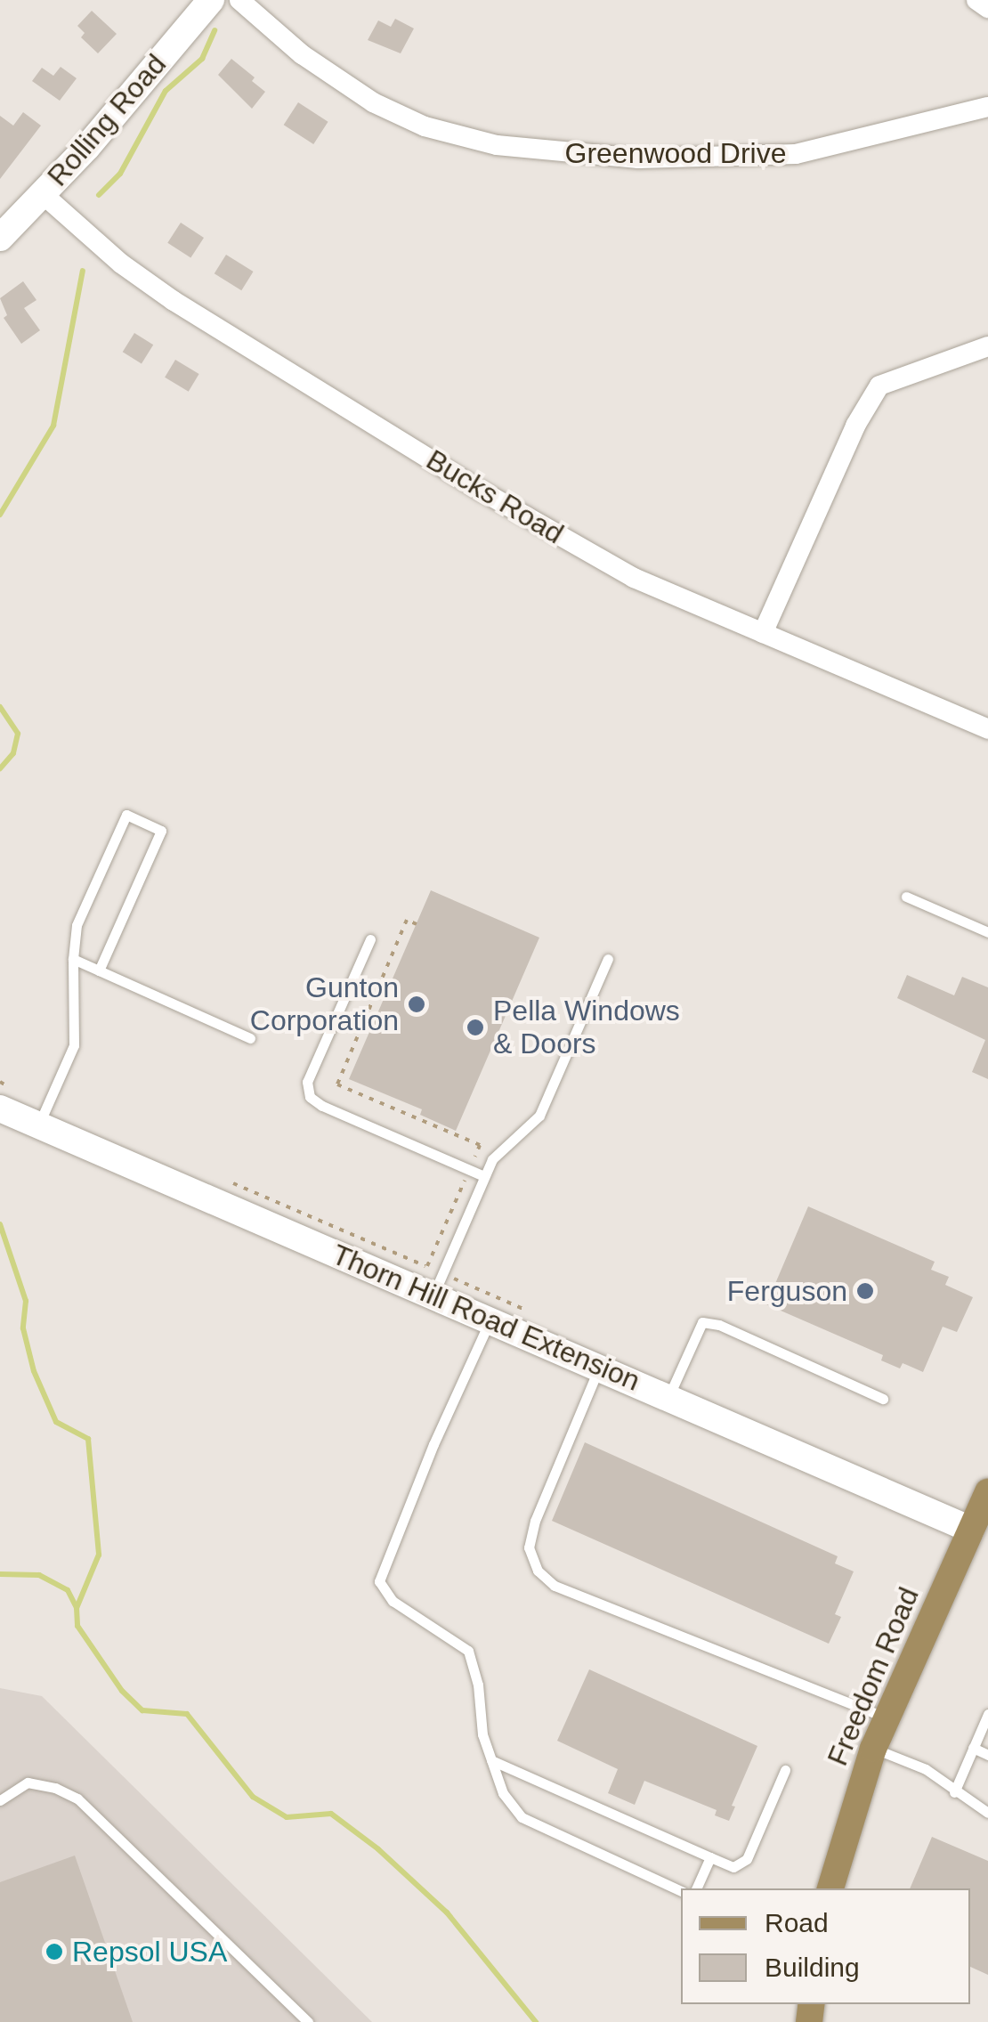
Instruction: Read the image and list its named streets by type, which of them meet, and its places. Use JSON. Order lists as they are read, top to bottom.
{
  "streets": {
    "main road": ["Freedom Road"],
    "street": [
      "Rolling Road",
      "Greenwood Drive",
      "Bucks Road",
      "Thorn Hill Road Extension"
    ]
  },
  "crossings": [
    ["Rolling Road", "Bucks Road"],
    ["Thorn Hill Road Extension", "Freedom Road"]
  ],
  "places": [
    "Gunton Corporation",
    "Pella Windows & Doors",
    "Ferguson",
    "Repsol USA"
  ],
  "legend": ["Road", "Building"]
}
